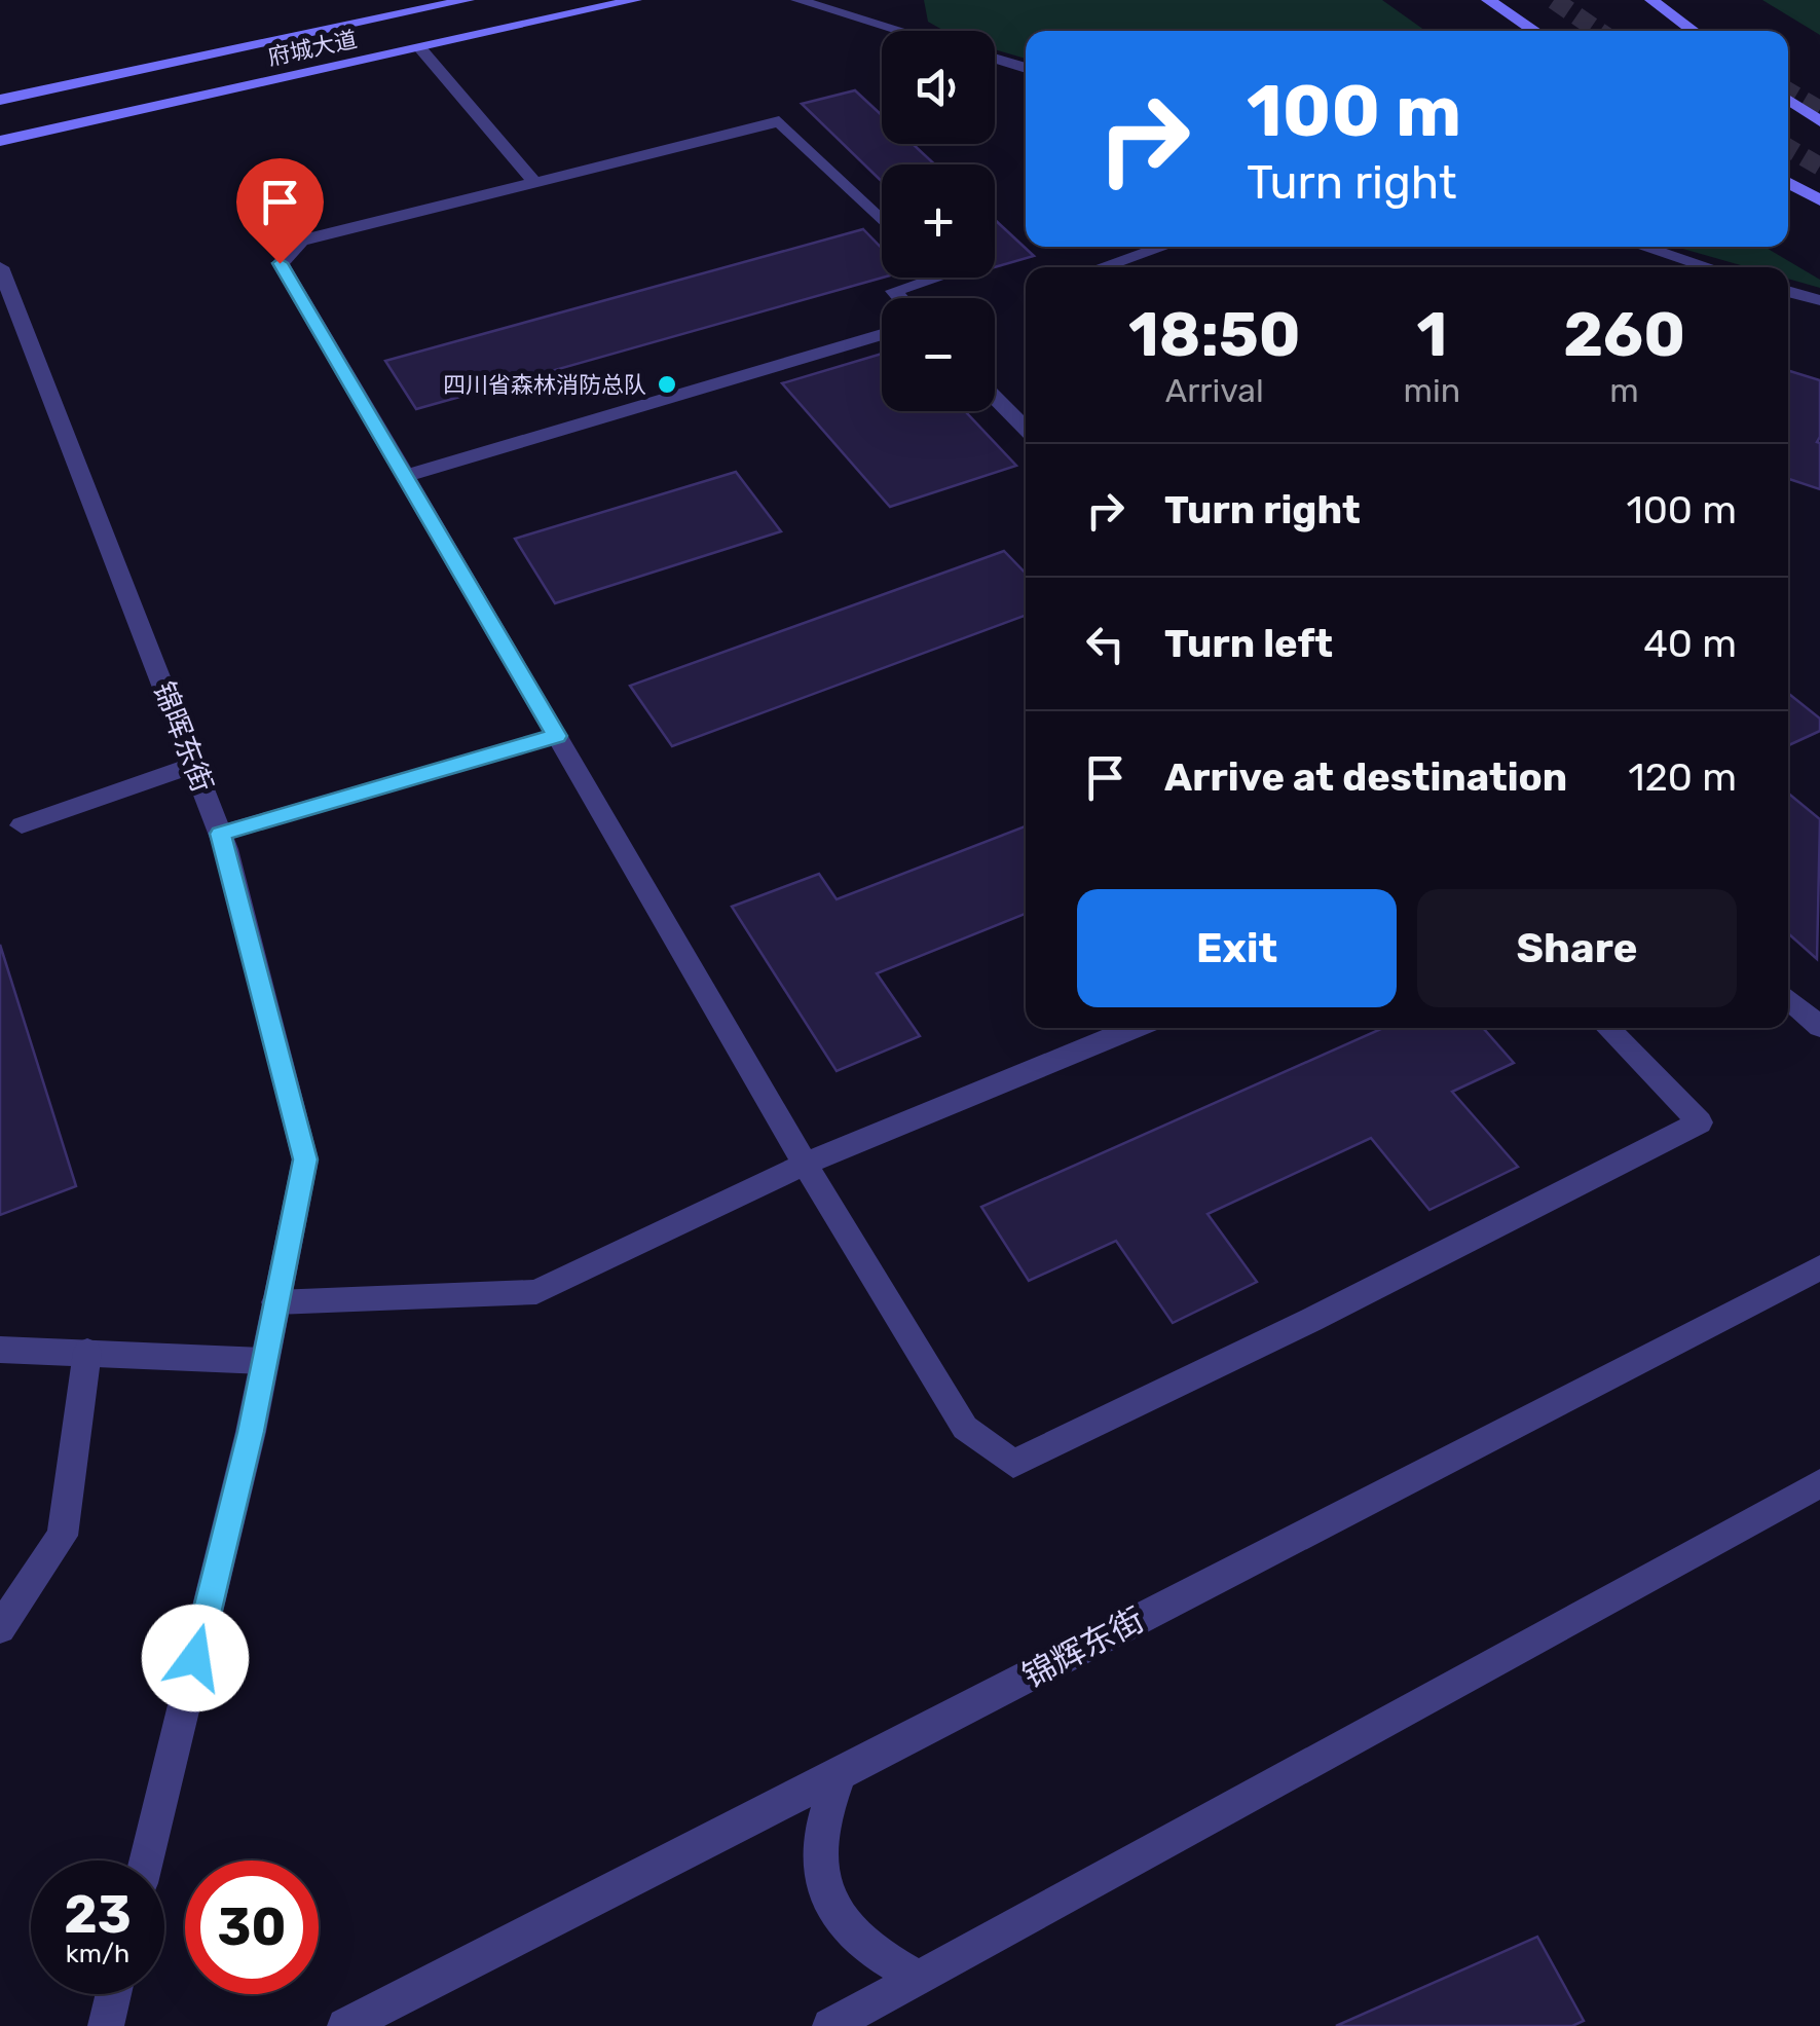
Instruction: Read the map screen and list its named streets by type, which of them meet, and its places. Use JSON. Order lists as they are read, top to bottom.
{
  "streets": {
    "main road": ["府城大道"],
    "street": ["锦晖东街", "锦辉东街"]
  },
  "places": ["四川省森林消防总队"],
  "page": {
    "map_buttons": ["+", "−"],
    "turn": ["100 m", "Turn right"],
    "eta": [
      "18:50",
      "Arrival",
      "1",
      "min",
      "260",
      "m"
    ],
    "list": [
      {
        "name": "Turn right",
        "value": "100 m"
      },
      {
        "name": "Turn left",
        "value": "40 m"
      },
      {
        "name": "Arrive at destination",
        "value": "120 m"
      }
    ],
    "buttons": ["Exit", "Share"],
    "speed": "23 km/h",
    "limit": "30"
  }
}
